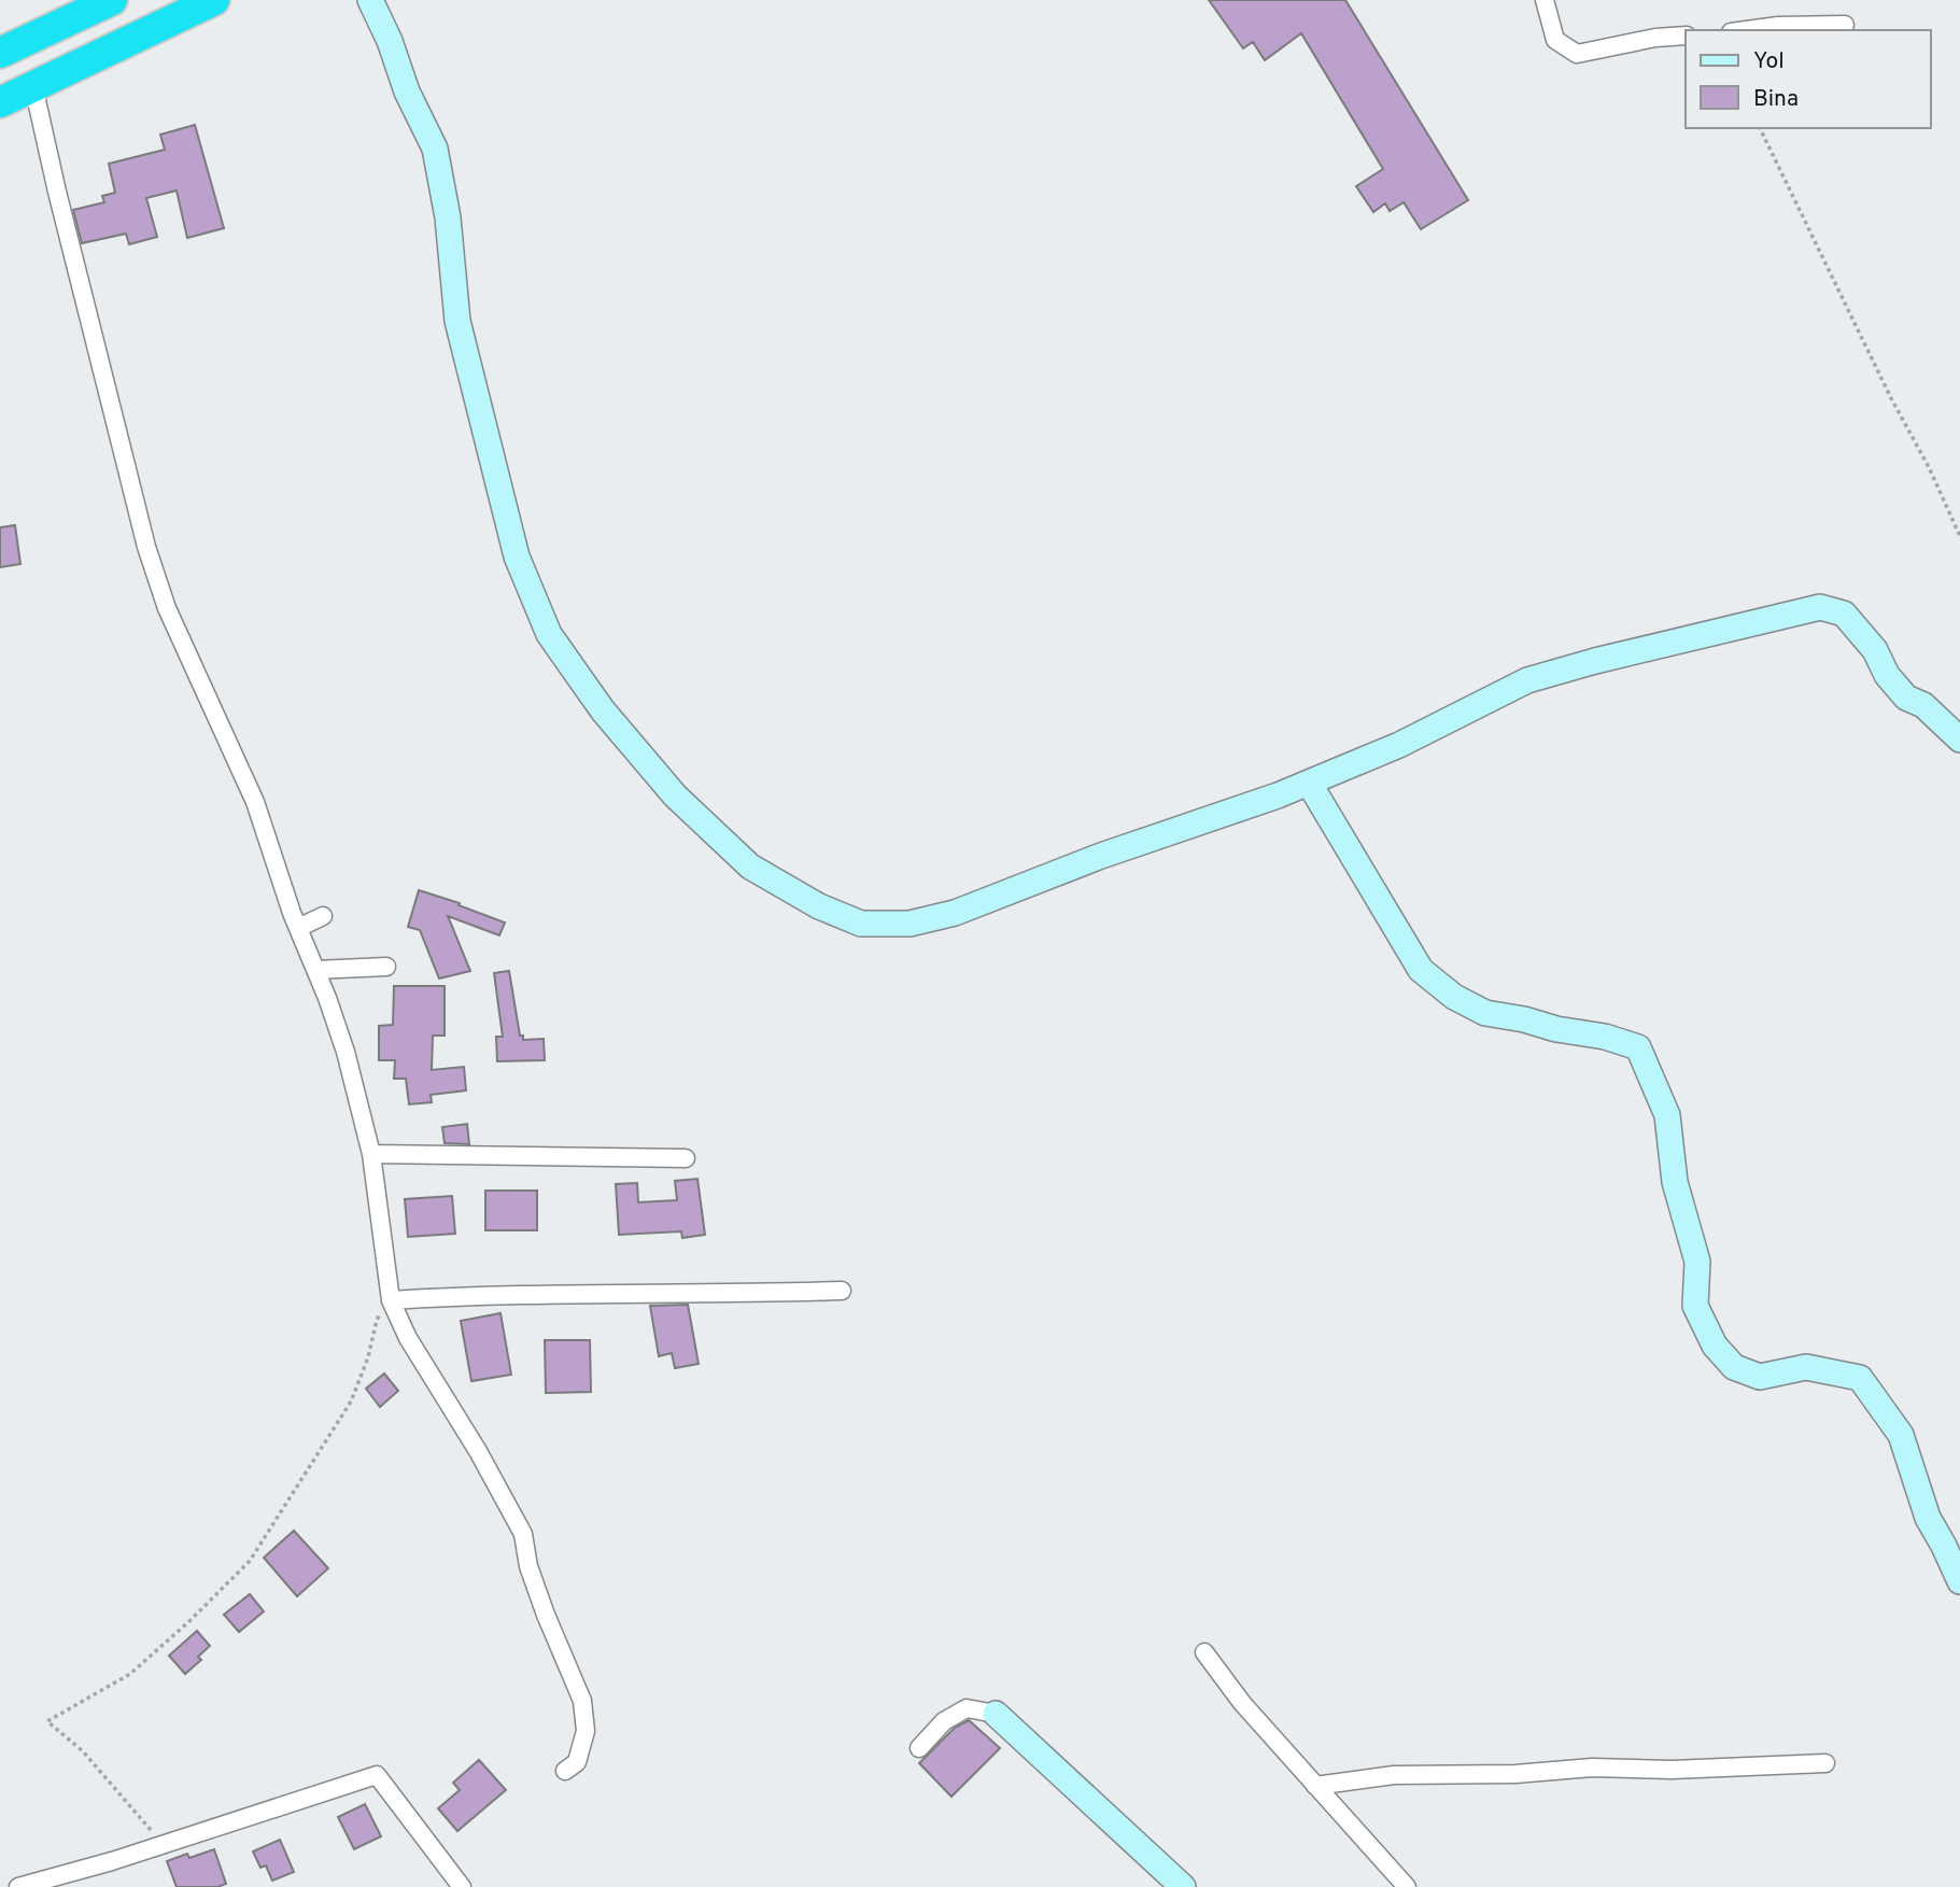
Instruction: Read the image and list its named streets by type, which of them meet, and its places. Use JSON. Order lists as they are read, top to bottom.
{
  "legend": ["Yol", "Bina"]
}
